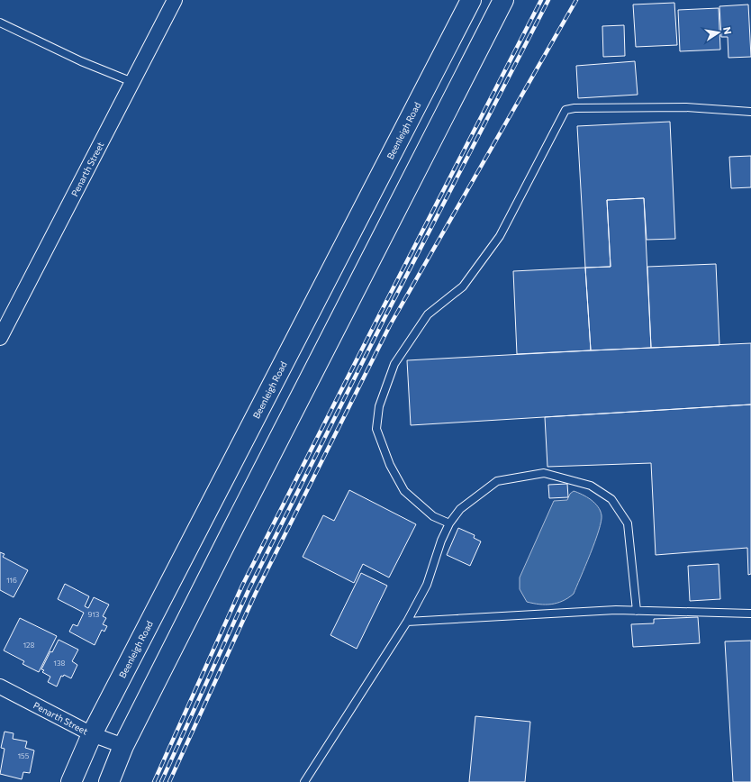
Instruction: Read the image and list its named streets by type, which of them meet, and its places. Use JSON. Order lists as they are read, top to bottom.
{
  "streets": {
    "main road": ["Beenleigh Road"],
    "street": ["Penarth Street"]
  },
  "crossings": [
    ["Beenleigh Road", "Penarth Street"]
  ],
  "house_numbers": [
    "116",
    "913",
    "128",
    "138",
    "155"
  ],
  "north": "right"
}
